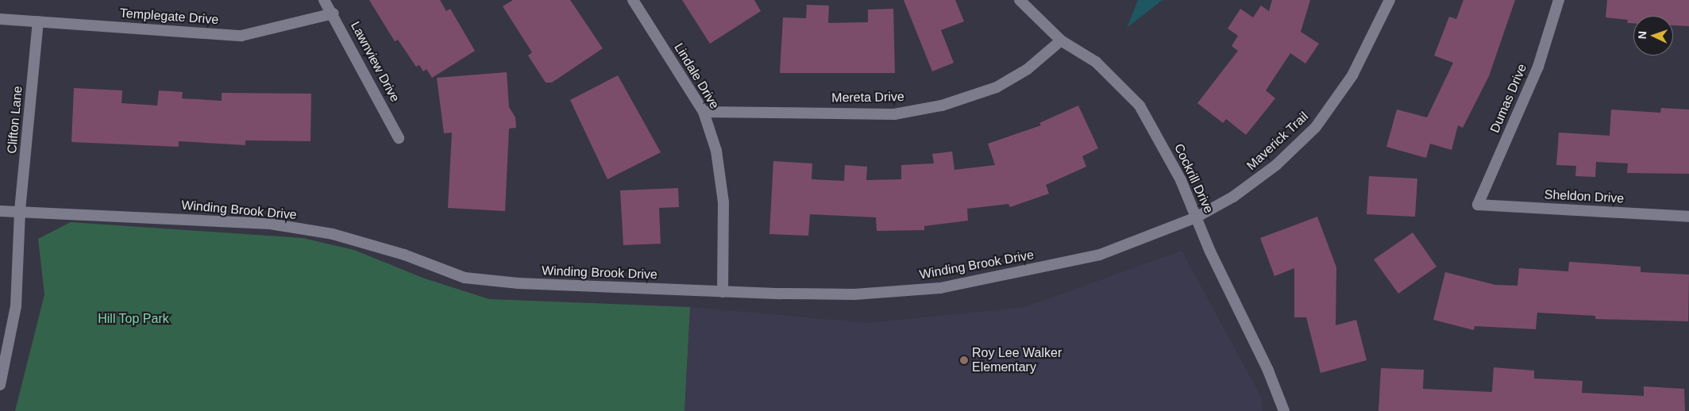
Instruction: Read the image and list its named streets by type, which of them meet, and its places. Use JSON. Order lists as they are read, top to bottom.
{
  "streets": {
    "street": [
      "Templegate Drive",
      "Lawnview Drive",
      "Lindale Drive",
      "Mereta Drive",
      "Dumas Drive",
      "Clifton Lane",
      "Maverick Trail",
      "Cockrill Drive",
      "Sheldon Drive",
      "Winding Brook Drive"
    ]
  },
  "crossings": [
    ["Templegate Drive", "Lawnview Drive"],
    ["Templegate Drive", "Clifton Lane"],
    ["Lindale Drive", "Mereta Drive"],
    ["Lindale Drive", "Winding Brook Drive"],
    ["Mereta Drive", "Cockrill Drive"],
    ["Dumas Drive", "Sheldon Drive"],
    ["Clifton Lane", "Winding Brook Drive"],
    ["Maverick Trail", "Cockrill Drive"],
    ["Maverick Trail", "Winding Brook Drive"],
    ["Cockrill Drive", "Winding Brook Drive"]
  ],
  "parks": ["Hill Top Park"],
  "places": ["Roy Lee Walker Elementary"],
  "north": "left"
}
